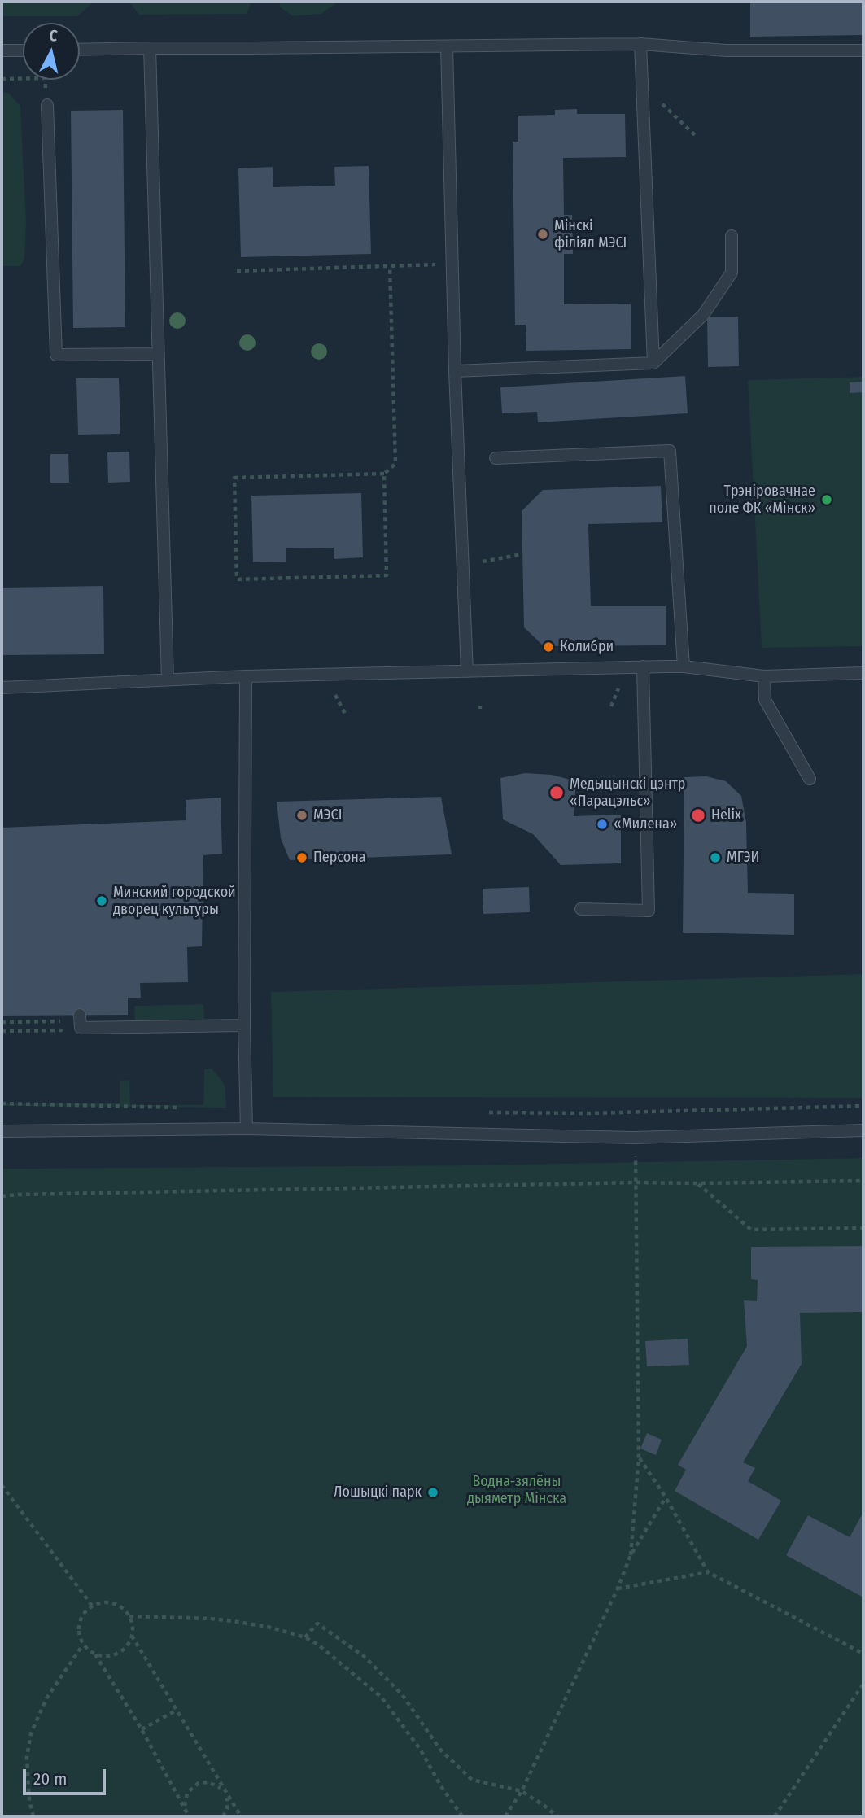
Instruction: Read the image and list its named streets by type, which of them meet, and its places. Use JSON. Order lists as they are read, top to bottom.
{
  "parks": ["Водна-зялёны дыяметр Мінска"],
  "places": [
    "Мінскі філіял МЭСІ",
    "Трэніровачнае поле ФК «Мінск»",
    "Колибри",
    "Медыцынскі цэнтр «Парацэльс»",
    "МЭСІ",
    "Helix",
    "«Милена»",
    "Персона",
    "МГЭИ",
    "Минский городской дворец культуры",
    "Лошыцкі парк"
  ],
  "scale_bar": "20 m",
  "north": "top"
}
